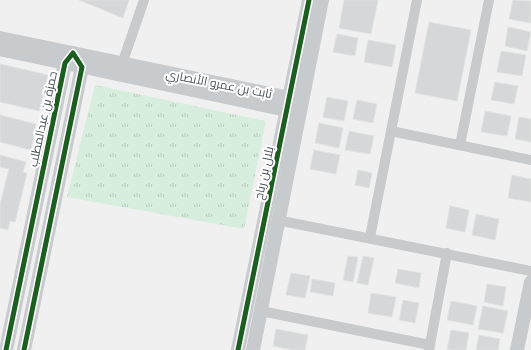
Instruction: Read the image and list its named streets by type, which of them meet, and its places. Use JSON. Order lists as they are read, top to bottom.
{
  "streets": {
    "street": ["ثابت بن عمرو الأنصاري", "حمزة بن عبدالمطلب", "بلال بن رباح"]
  },
  "crossings": [
    ["ثابت بن عمرو الأنصاري", "حمزة بن عبدالمطلب"],
    ["ثابت بن عمرو الأنصاري", "بلال بن رباح"]
  ]
}
